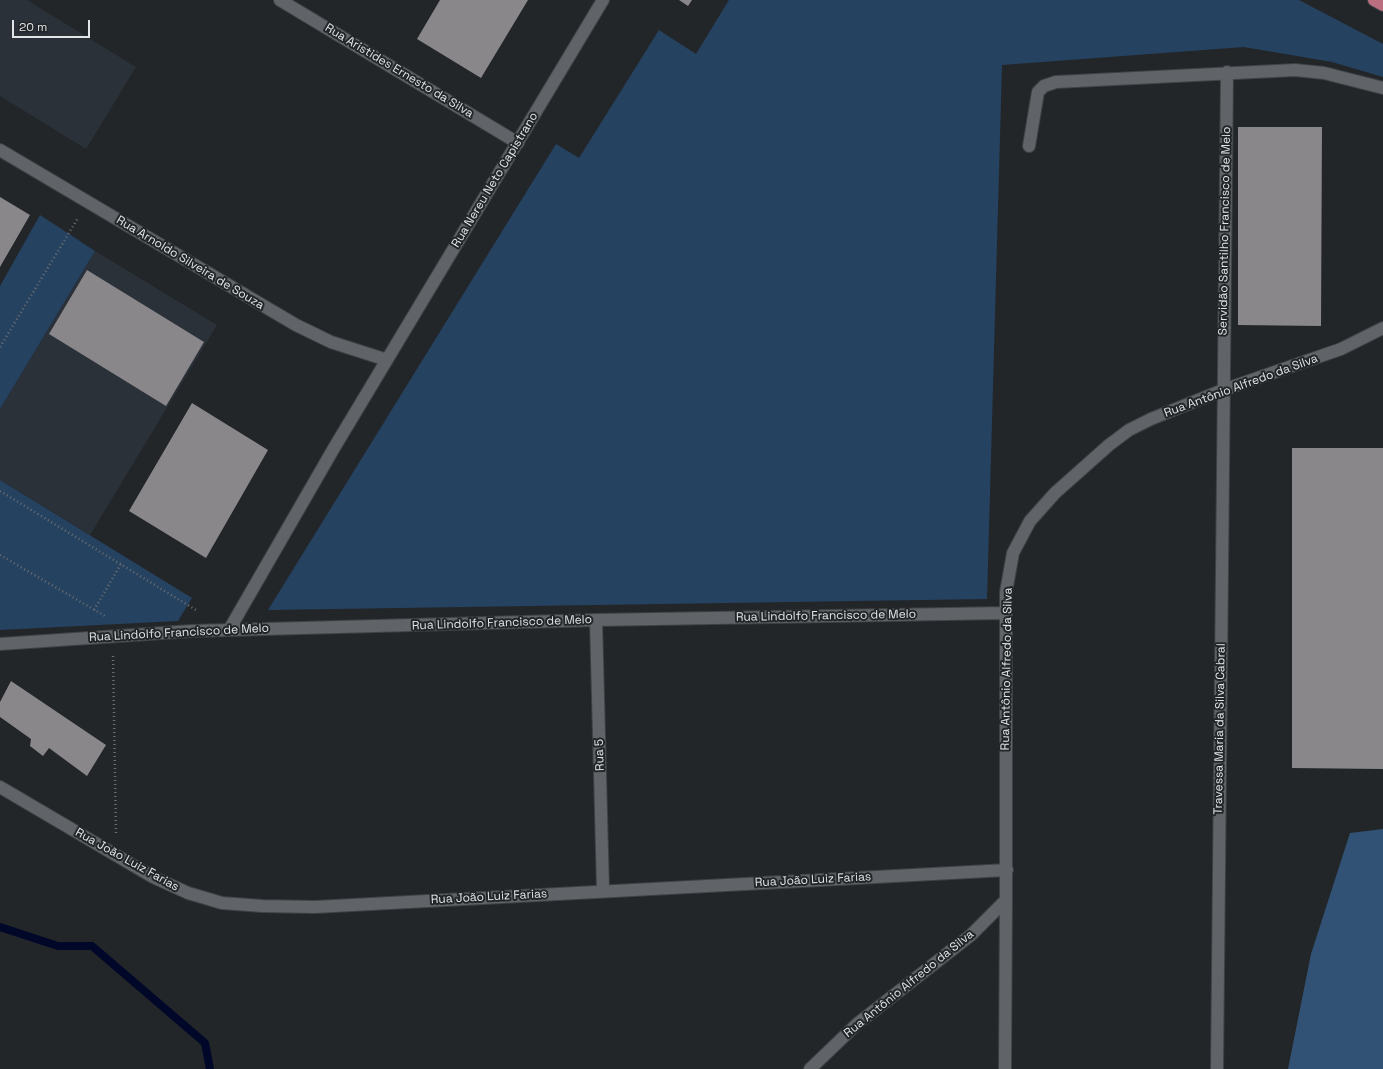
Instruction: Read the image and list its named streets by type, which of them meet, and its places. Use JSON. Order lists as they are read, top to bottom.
{
  "streets": {
    "street": [
      "Rua Aristides Ernesto da Silva",
      "Rua Nereu Neto Capistrano",
      "Servidão Santilho Francisco de Melo",
      "Rua Arnoldo Silveira de Souza",
      "Rua Antônio Alfredo da Silva",
      "Rua Lindolfo Francisco de Melo",
      "Travessa Maria da Silva Cabral",
      "Rua 5",
      "Rua João Luiz Farias"
    ]
  },
  "crossings": [
    ["Rua Aristides Ernesto da Silva", "Rua Nereu Neto Capistrano"],
    ["Rua Nereu Neto Capistrano", "Rua Arnoldo Silveira de Souza"],
    ["Rua Nereu Neto Capistrano", "Rua Lindolfo Francisco de Melo"],
    ["Servidão Santilho Francisco de Melo", "Rua Antônio Alfredo da Silva"],
    ["Servidão Santilho Francisco de Melo", "Travessa Maria da Silva Cabral"],
    ["Rua Antônio Alfredo da Silva", "Rua Lindolfo Francisco de Melo"],
    ["Rua Antônio Alfredo da Silva", "Travessa Maria da Silva Cabral"],
    ["Rua Antônio Alfredo da Silva", "Rua João Luiz Farias"],
    ["Rua Lindolfo Francisco de Melo", "Rua 5"],
    ["Rua 5", "Rua João Luiz Farias"]
  ],
  "scale_bar": "20 m"
}
